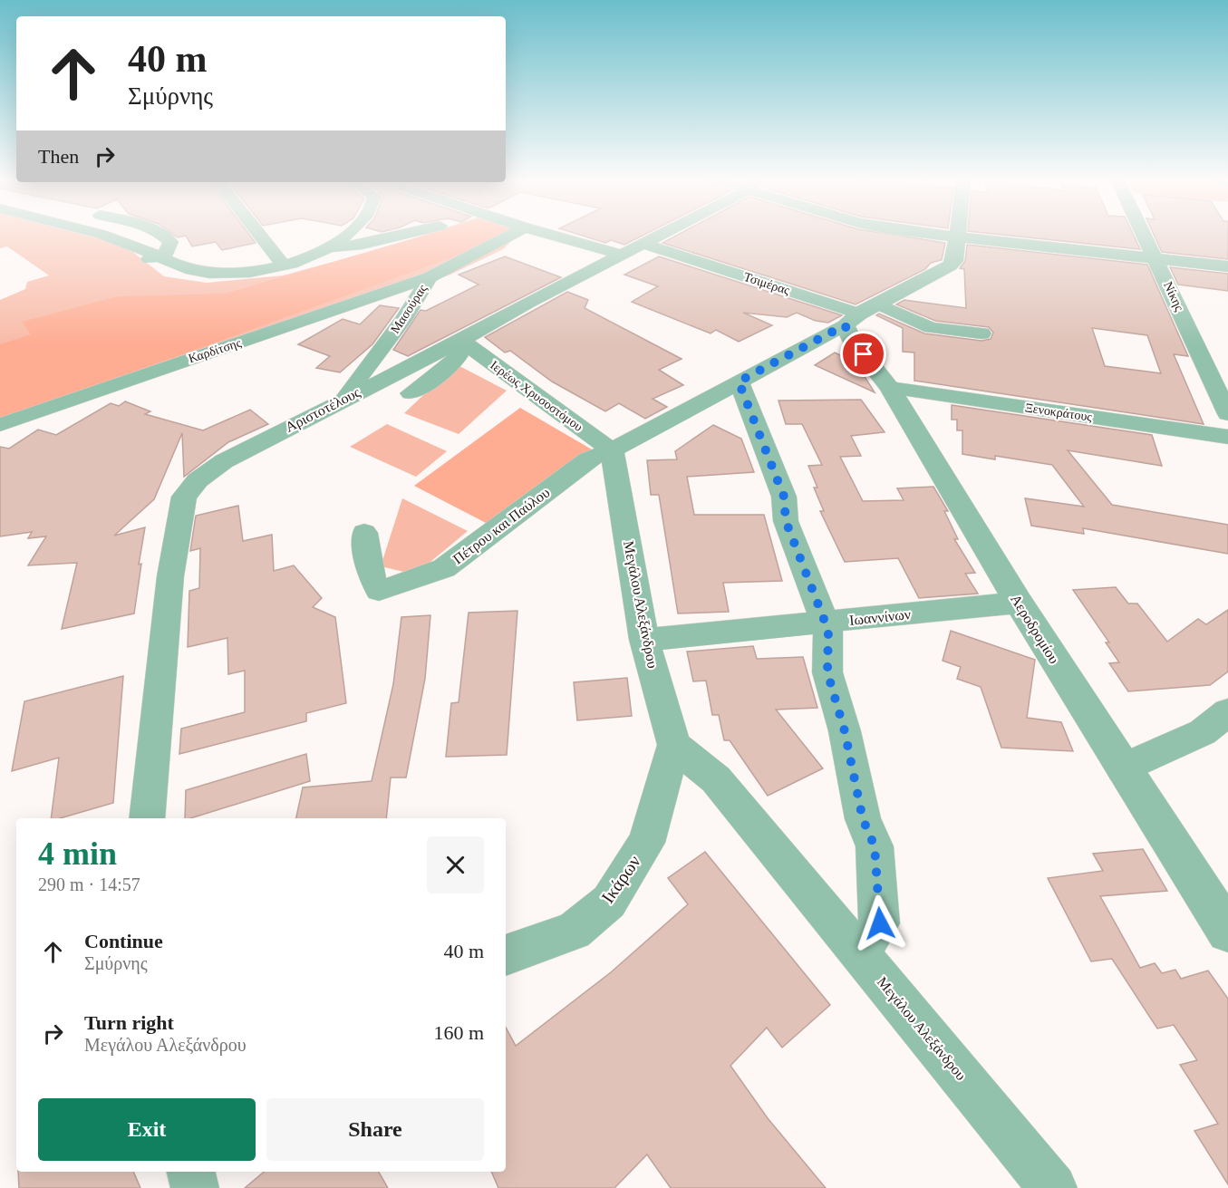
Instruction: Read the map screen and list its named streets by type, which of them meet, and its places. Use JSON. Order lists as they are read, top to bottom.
{
  "streets": {
    "street": [
      "Τσιμέρας",
      "Νίκης",
      "Μασούρας",
      "Καρδίτσης",
      "Ιερέως Χρυσοστόμου",
      "Αριστοτέλους",
      "Ξενοκράτους",
      "Πέτρου και Παύλου",
      "Μεγάλου Αλεξάνδρου",
      "Ιωαννίνων",
      "Αεροδρομίου",
      "Ικάρων"
    ]
  },
  "crossings": [
    ["Τσιμέρας", "Αριστοτέλους"],
    ["Τσιμέρας", "Αεροδρομίου"],
    ["Μασούρας", "Καρδίτσης"],
    ["Μασούρας", "Αριστοτέλους"],
    ["Ιερέως Χρυσοστόμου", "Αριστοτέλους"],
    ["Ιερέως Χρυσοστόμου", "Πέτρου και Παύλου"],
    ["Ιερέως Χρυσοστόμου", "Μεγάλου Αλεξάνδρου"],
    ["Ξενοκράτους", "Αεροδρομίου"],
    ["Πέτρου και Παύλου", "Μεγάλου Αλεξάνδρου"],
    ["Μεγάλου Αλεξάνδρου", "Ιωαννίνων"],
    ["Μεγάλου Αλεξάνδρου", "Ικάρων"],
    ["Ιωαννίνων", "Αεροδρομίου"]
  ],
  "page": {
    "turn": ["40 m", "Σμύρνης"],
    "then": "Then",
    "heading": ["4 min", "290 m · 14:57"],
    "list": [
      {
        "name": "Continue",
        "note": "Σμύρνης",
        "value": "40 m"
      },
      {
        "name": "Turn right",
        "note": "Μεγάλου Αλεξάνδρου",
        "value": "160 m"
      }
    ],
    "buttons": ["Exit", "Share"]
  }
}
